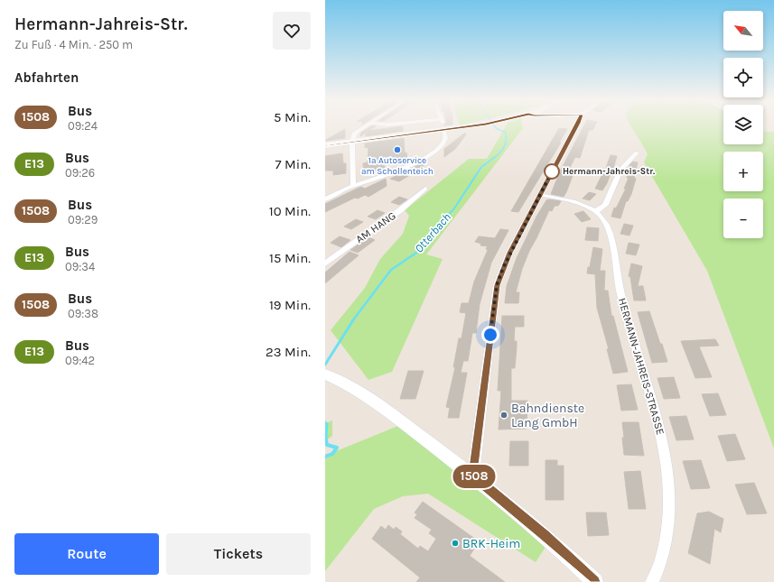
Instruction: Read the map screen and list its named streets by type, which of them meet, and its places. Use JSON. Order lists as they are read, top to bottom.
{
  "streets": {
    "street": ["AM HANG", "HERMANN-JAHREIS-STRASSE"]
  },
  "water": ["Otterbach"],
  "places": [
    "1a Autoservice am Schollenteich",
    "Hermann-Jahreis-Str.",
    "Bahndienste Lang GmbH",
    "BRK-Heim"
  ],
  "lines": ["bus line 1508"],
  "north": "top left",
  "page": {
    "heading": [
      ["Hermann-Jahreis-Str.", "Zu Fuß · 4 Min. · 250 m"],
      "Abfahrten"
    ],
    "on_map": "1508",
    "map_buttons": ["+", "−"],
    "list": [
      {
        "mark": "1508",
        "name": "Bus",
        "note": "09:24",
        "value": "5 Min."
      },
      {
        "mark": "E13",
        "name": "Bus",
        "note": "09:26",
        "value": "7 Min."
      },
      {
        "mark": "1508",
        "name": "Bus",
        "note": "09:29",
        "value": "10 Min."
      },
      {
        "mark": "E13",
        "name": "Bus",
        "note": "09:34",
        "value": "15 Min."
      },
      {
        "mark": "1508",
        "name": "Bus",
        "note": "09:38",
        "value": "19 Min."
      },
      {
        "mark": "E13",
        "name": "Bus",
        "note": "09:42",
        "value": "23 Min."
      }
    ],
    "buttons": ["Route", "Tickets"]
  }
}
